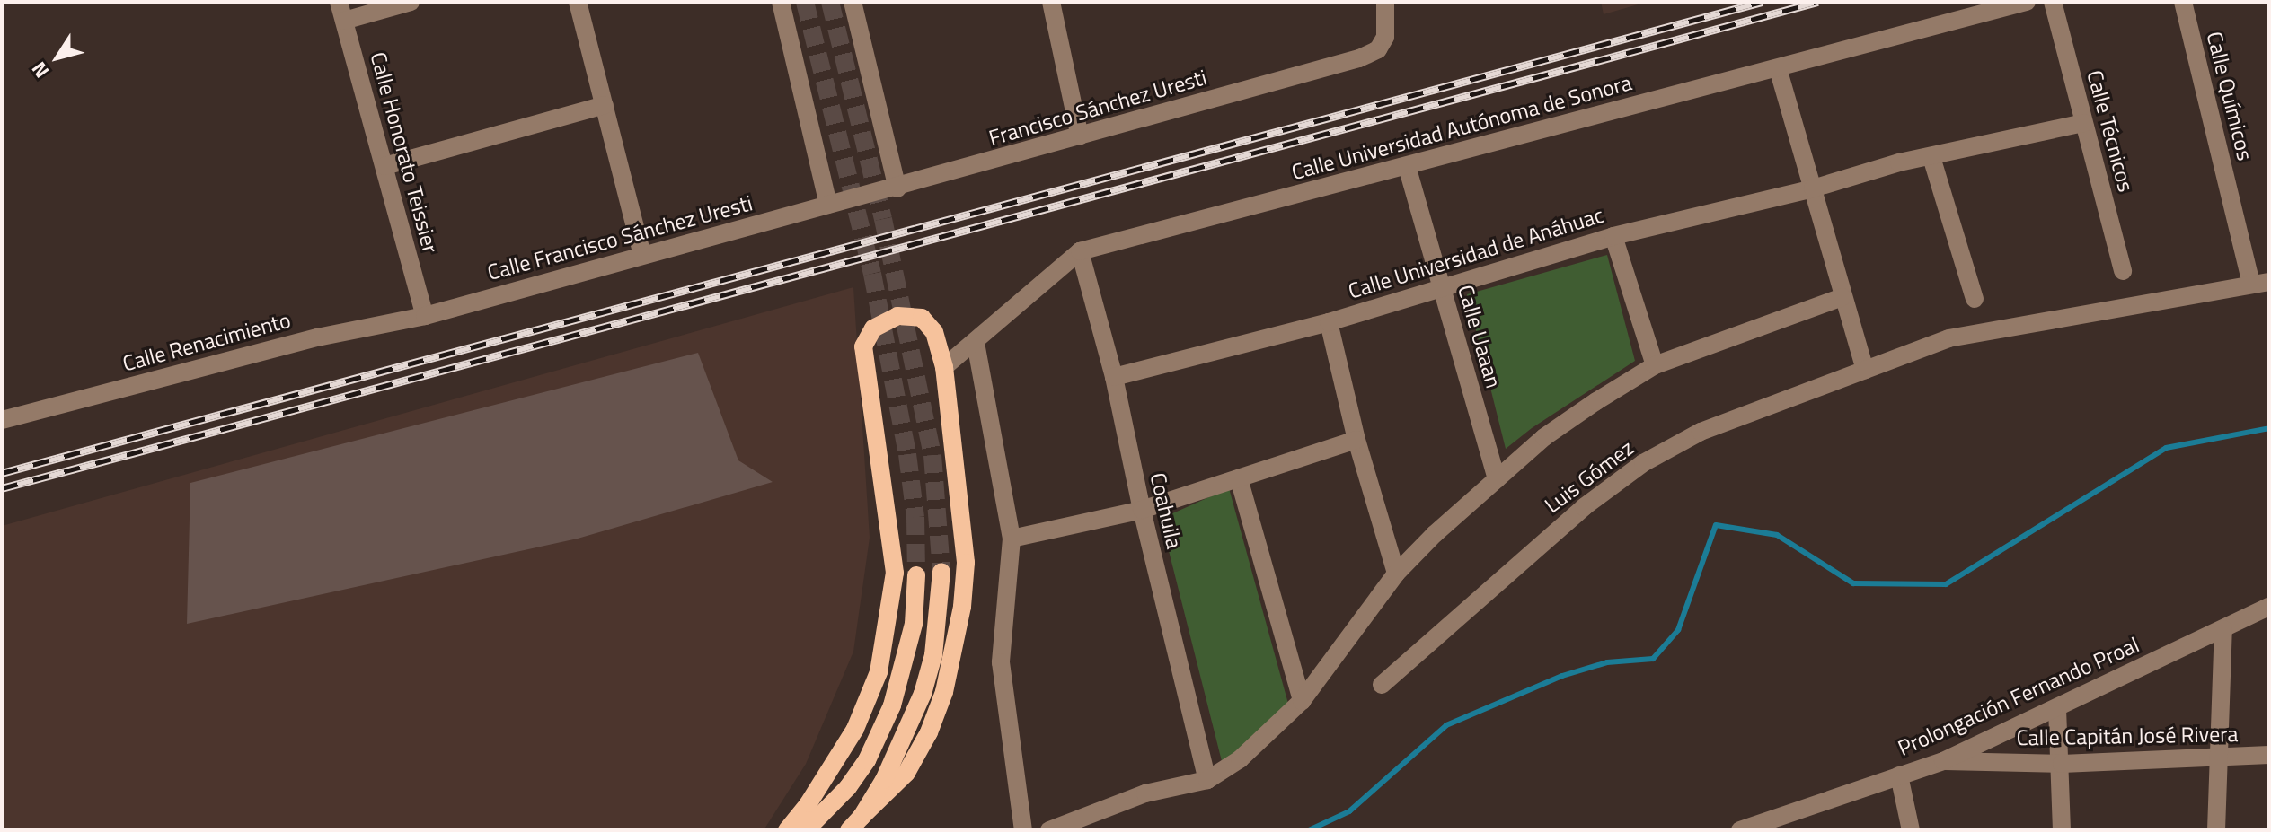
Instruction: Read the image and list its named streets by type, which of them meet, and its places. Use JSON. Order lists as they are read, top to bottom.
{
  "streets": {
    "street": [
      "Calle Químicos",
      "Francisco Sánchez Uresti",
      "Calle Universidad Autónoma de Sonora",
      "Calle Técnicos",
      "Calle Honorato Teissier",
      "Calle Francisco Sánchez Uresti",
      "Calle Universidad de Anáhuac",
      "Calle Uaaan",
      "Calle Renacimiento",
      "Luis Gómez",
      "Coahuila",
      "Prolongación Fernando Proal",
      "Calle Capitán José Rivera"
    ]
  },
  "crossings": [
    ["Calle Químicos", "Luis Gómez"],
    ["Francisco Sánchez Uresti", "Calle Francisco Sánchez Uresti"],
    ["Calle Universidad Autónoma de Sonora", "Calle Uaaan"],
    ["Calle Universidad Autónoma de Sonora", "Coahuila"],
    ["Calle Técnicos", "Calle Universidad de Anáhuac"],
    ["Calle Honorato Teissier", "Calle Francisco Sánchez Uresti"],
    ["Calle Honorato Teissier", "Calle Renacimiento"],
    ["Calle Francisco Sánchez Uresti", "Calle Renacimiento"],
    ["Calle Universidad de Anáhuac", "Calle Uaaan"],
    ["Calle Universidad de Anáhuac", "Coahuila"],
    ["Prolongación Fernando Proal", "Calle Capitán José Rivera"]
  ],
  "north": "bottom left"
}
